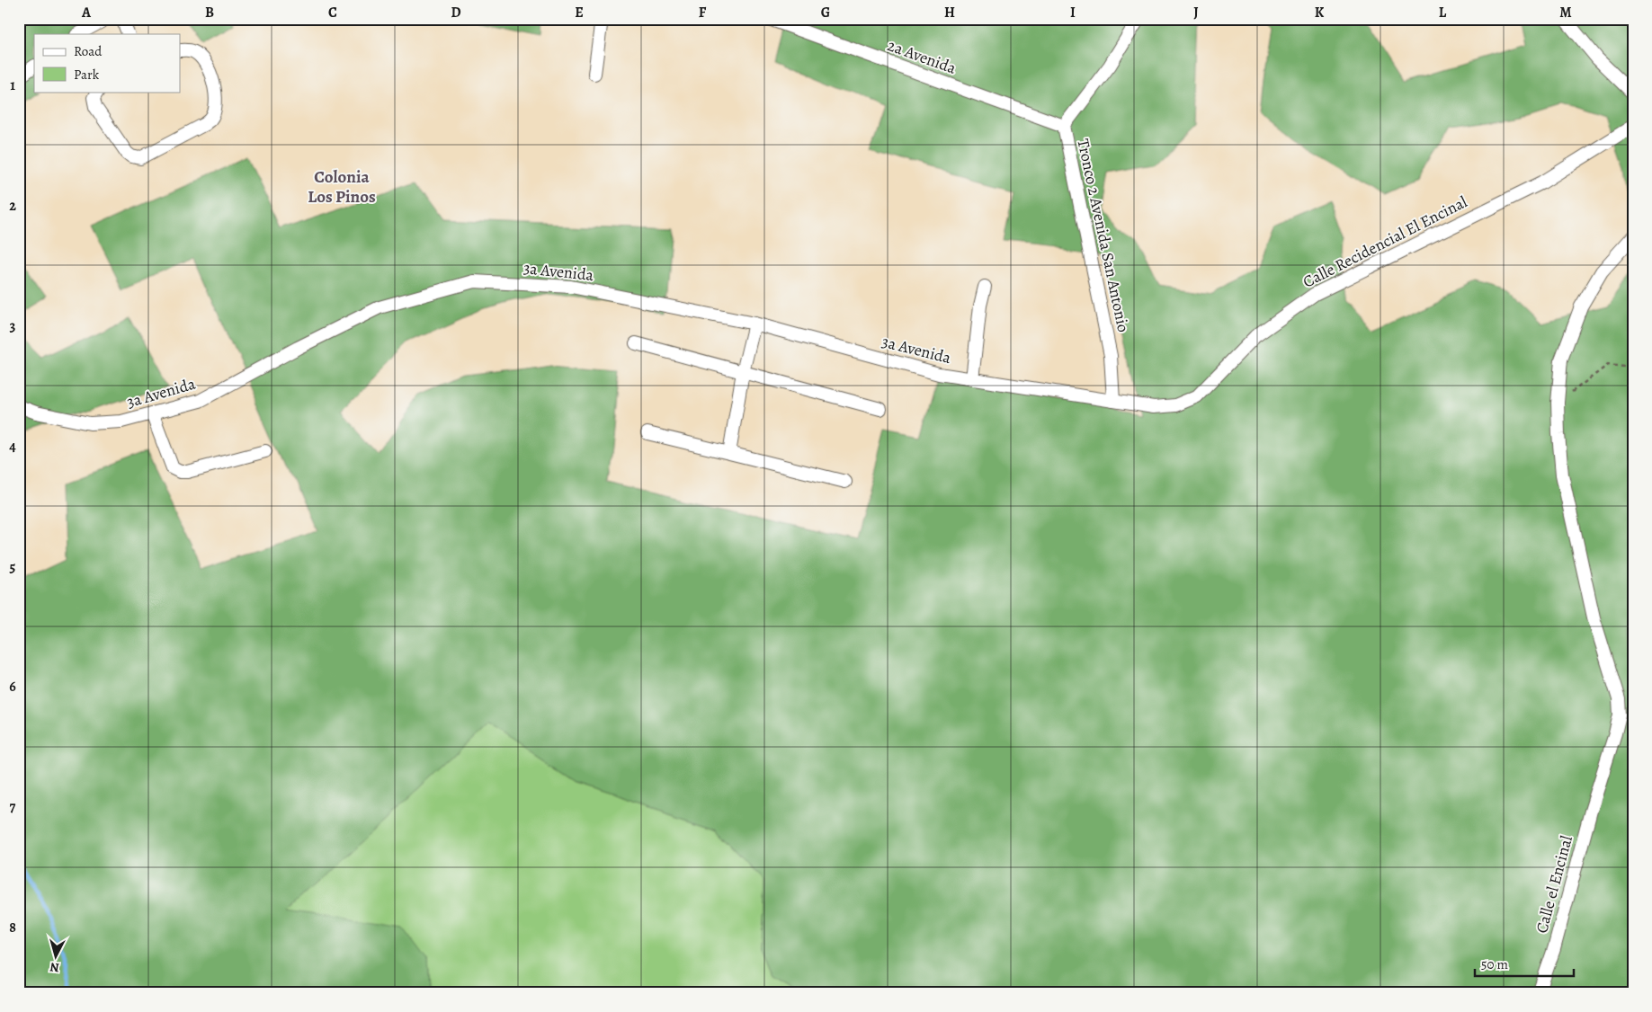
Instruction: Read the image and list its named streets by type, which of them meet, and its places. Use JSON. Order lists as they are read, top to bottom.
{
  "streets": {
    "street": [
      "2a Avenida",
      "Tronco 2 Avenida San Antonio",
      "Calle Recidencial El Encinal",
      "3a Avenida",
      "Calle el Encinal"
    ]
  },
  "crossings": [
    ["2a Avenida", "Tronco 2 Avenida San Antonio"],
    ["Tronco 2 Avenida San Antonio", "Calle Recidencial El Encinal"],
    ["Tronco 2 Avenida San Antonio", "3a Avenida"],
    ["Calle Recidencial El Encinal", "3a Avenida"]
  ],
  "districts": ["Colonia Los Pinos"],
  "legend": ["Road", "Park"],
  "scale_bar": "50 m",
  "north": "bottom",
  "grid": {
    "columns": [
      "A",
      "B",
      "C",
      "D",
      "E",
      "F",
      "G",
      "H",
      "I",
      "J",
      "K",
      "L",
      "M"
    ],
    "rows": [
      "1",
      "2",
      "3",
      "4",
      "5",
      "6",
      "7",
      "8"
    ]
  }
}
